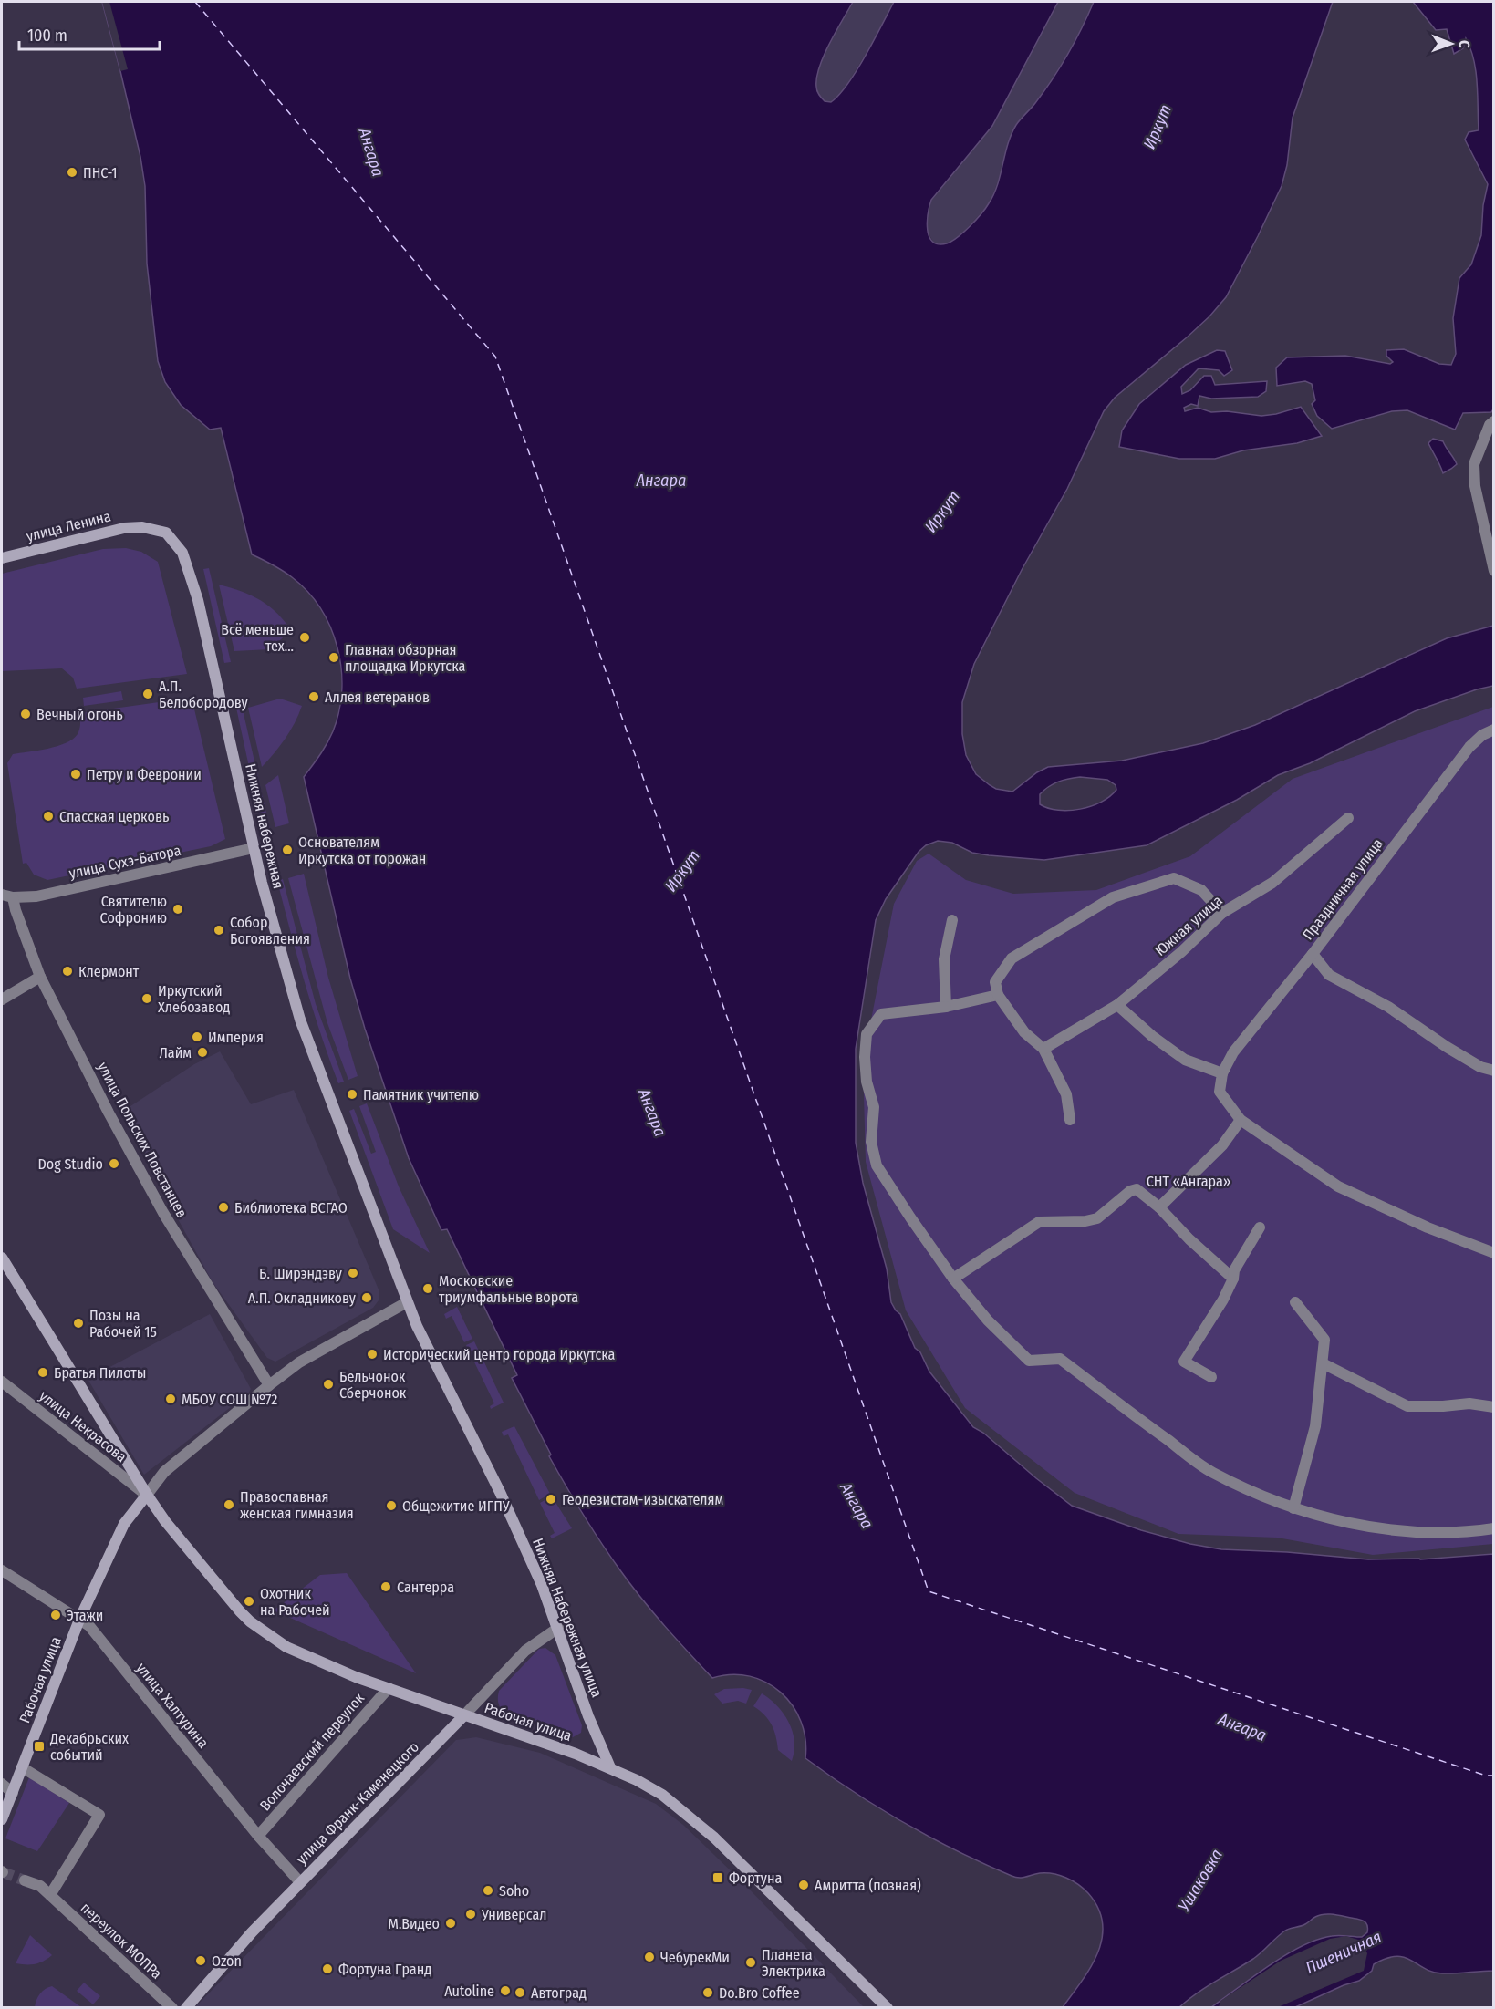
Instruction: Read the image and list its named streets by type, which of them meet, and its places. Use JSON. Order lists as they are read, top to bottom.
{
  "streets": {
    "main road": [
      "улица Ленина",
      "Нижняя набережная",
      "Нижняя Набережная улица",
      "Рабочая улица",
      "улица Франк-Каменецкого"
    ],
    "street": [
      "улица Сухэ-Батора",
      "Праздничная улица",
      "Южная улица",
      "улица Польских Повстанцев",
      "улица Некрасова",
      "улица Халтурина",
      "Волочаевский переулок",
      "переулок МОПРа"
    ]
  },
  "crossings": [
    ["улица Ленина", "Нижняя набережная"],
    ["Нижняя набережная", "улица Сухэ-Батора"],
    ["Нижняя набережная", "Нижняя Набережная улица"],
    ["улица Сухэ-Батора", "улица Польских Повстанцев"],
    ["улица Некрасова", "Рабочая улица"],
    ["Нижняя Набережная улица", "Рабочая улица"],
    ["Нижняя Набережная улица", "улица Франк-Каменецкого"],
    ["Рабочая улица", "улица Халтурина"],
    ["Рабочая улица", "Волочаевский переулок"],
    ["Рабочая улица", "улица Франк-Каменецкого"],
    ["улица Халтурина", "Волочаевский переулок"],
    ["улица Халтурина", "улица Франк-Каменецкого"]
  ],
  "water": [
    "Иркут",
    "Ангара",
    "Ушаковка",
    "Пшеничная"
  ],
  "parks": ["СНТ «Ангара»"],
  "places": {
    "other": [
      "ПНС-1",
      "Всё меньше тех...",
      "Главная обзорная площадка Иркутска",
      "А.П. Белобородову",
      "Аллея ветеранов",
      "Вечный огонь",
      "Петру и Февронии",
      "Спасская церковь",
      "Основателям Иркутска от горожан",
      "Святителю Софронию",
      "Собор Богоявления",
      "Клермонт",
      "Иркутский Хлебозавод",
      "Империя",
      "Лайм",
      "Памятник учителю",
      "Dog Studio",
      "Библиотека ВСГАО",
      "Б. Ширэндэву",
      "Московские триумфальные ворота",
      "А.П. Окладникову",
      "Позы на Рабочей 15",
      "Исторический центр города Иркутска",
      "Братья Пилоты",
      "Бельчонок Сберчонок",
      "МБОУ СОШ №72",
      "Геодезистам-изыскателям",
      "Православная женская гимназия",
      "Общежитие ИГПУ",
      "Сантерра",
      "Охотник на Рабочей",
      "Этажи",
      "Амритта (позная)",
      "Soho",
      "Универсал",
      "М.Видео",
      "ЧебурекМи",
      "Ozon",
      "Планета Электрика",
      "Фортуна Гранд",
      "Autoline",
      "Автоград",
      "Do.Bro Coffee"
    ],
    "transit": ["Декабрьских событий", "Фортуна"]
  },
  "scale_bar": "100 m",
  "north": "right"
}
